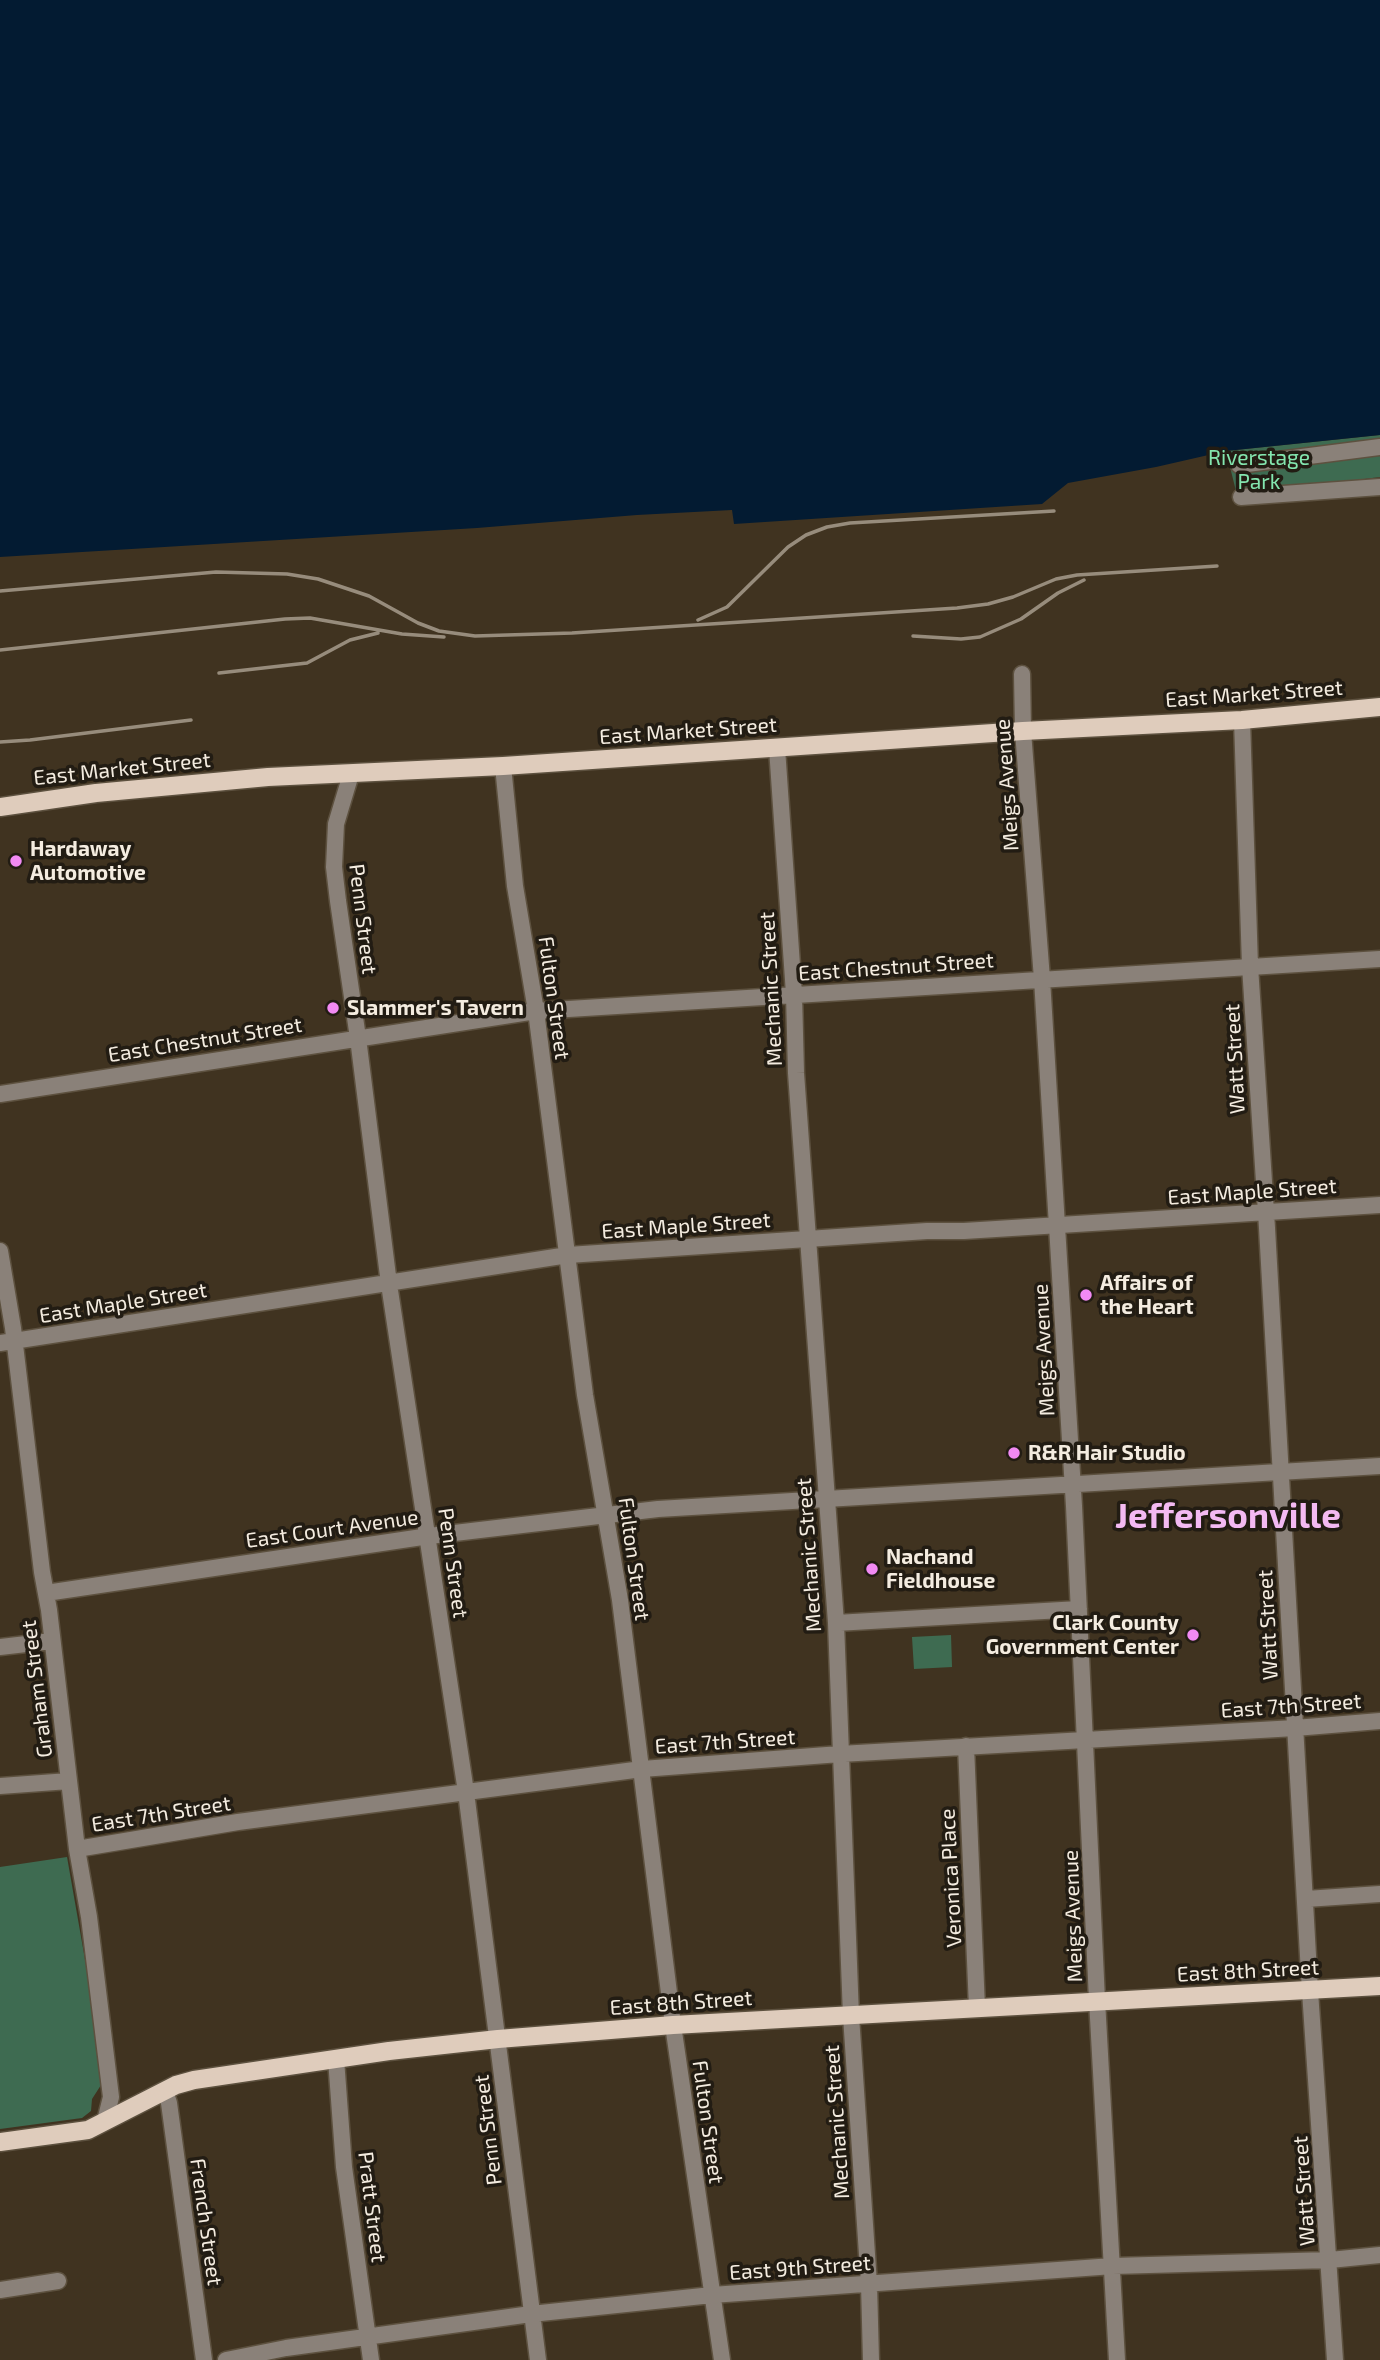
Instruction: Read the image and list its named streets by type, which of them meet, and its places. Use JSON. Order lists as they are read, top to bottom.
{
  "streets": {
    "main road": ["East Market Street", "East 8th Street"],
    "street": [
      "Meigs Avenue",
      "Penn Street",
      "East Chestnut Street",
      "Mechanic Street",
      "Fulton Street",
      "Watt Street",
      "East Maple Street",
      "East Court Avenue",
      "Graham Street",
      "East 7th Street",
      "Veronica Place",
      "Pratt Street",
      "French Street",
      "East 9th Street"
    ]
  },
  "crossings": [
    ["East Market Street", "Meigs Avenue"],
    ["East Market Street", "Penn Street"],
    ["East Market Street", "Mechanic Street"],
    ["East Market Street", "Fulton Street"],
    ["East Market Street", "Watt Street"],
    ["Meigs Avenue", "East Chestnut Street"],
    ["Meigs Avenue", "East Maple Street"],
    ["Meigs Avenue", "East Court Avenue"],
    ["Meigs Avenue", "East 7th Street"],
    ["Meigs Avenue", "East 8th Street"],
    ["Meigs Avenue", "East 9th Street"],
    ["Penn Street", "East Chestnut Street"],
    ["Penn Street", "East Maple Street"],
    ["Penn Street", "East Court Avenue"],
    ["Penn Street", "East 7th Street"],
    ["Penn Street", "East 8th Street"],
    ["Penn Street", "East 9th Street"],
    ["East Chestnut Street", "Mechanic Street"],
    ["East Chestnut Street", "Fulton Street"],
    ["East Chestnut Street", "Watt Street"],
    ["Mechanic Street", "East Maple Street"],
    ["Mechanic Street", "East Court Avenue"],
    ["Mechanic Street", "East 7th Street"],
    ["Mechanic Street", "East 8th Street"],
    ["Mechanic Street", "East 9th Street"],
    ["Fulton Street", "East Maple Street"],
    ["Fulton Street", "East Court Avenue"],
    ["Fulton Street", "East 7th Street"],
    ["Fulton Street", "East 8th Street"],
    ["Fulton Street", "East 9th Street"],
    ["Watt Street", "East Maple Street"],
    ["Watt Street", "East Court Avenue"],
    ["Watt Street", "East 7th Street"],
    ["Watt Street", "East 8th Street"],
    ["Watt Street", "East 9th Street"],
    ["East Maple Street", "Graham Street"],
    ["East Court Avenue", "Graham Street"],
    ["Graham Street", "East 7th Street"],
    ["Graham Street", "East 8th Street"],
    ["East 7th Street", "Veronica Place"],
    ["Veronica Place", "East 8th Street"],
    ["East 8th Street", "Pratt Street"],
    ["East 8th Street", "French Street"],
    ["Pratt Street", "East 9th Street"]
  ],
  "districts": ["Jeffersonville"],
  "parks": ["Riverstage Park"],
  "places": [
    "Hardaway Automotive",
    "Slammer's Tavern",
    "Affairs of the Heart",
    "R&R Hair Studio",
    "Nachand Fieldhouse",
    "Clark County Government Center"
  ]
}
